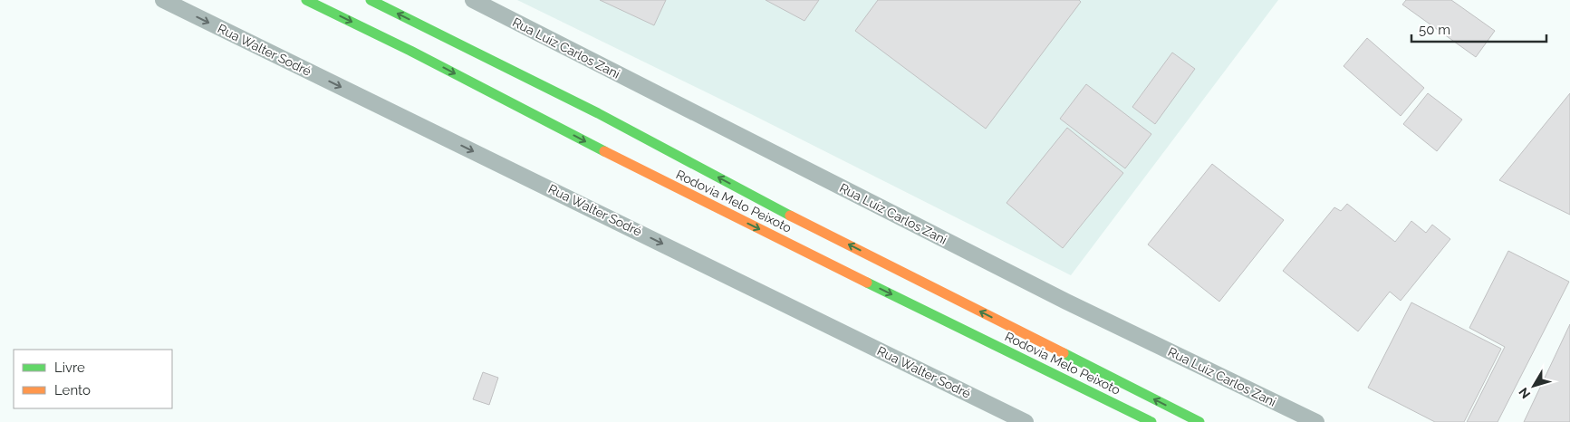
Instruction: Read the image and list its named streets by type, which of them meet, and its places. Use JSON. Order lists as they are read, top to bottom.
{
  "streets": {
    "main road": ["Rodovia Melo Peixoto"],
    "street": ["Rua Luiz Carlos Zani", "Rua Walter Sodré"]
  },
  "one_way": ["Rua Walter Sodré"],
  "legend": ["Livre", "Lento"],
  "scale_bar": "50 m",
  "north": "bottom left"
}
